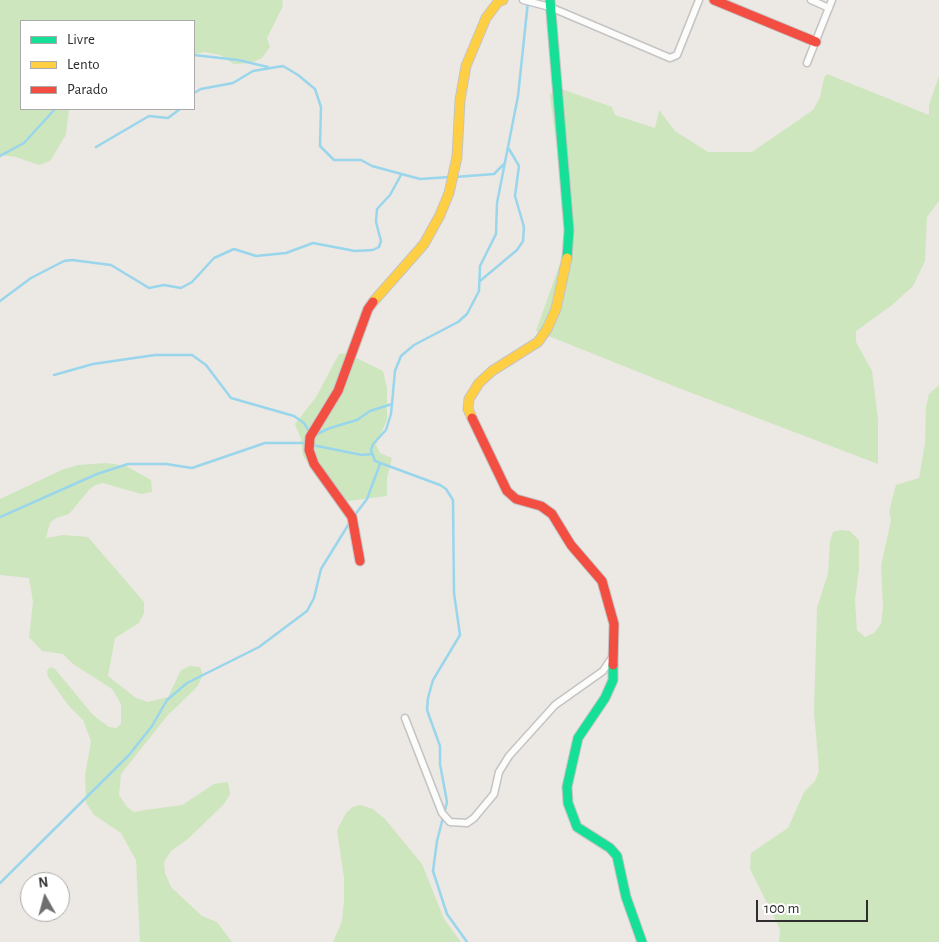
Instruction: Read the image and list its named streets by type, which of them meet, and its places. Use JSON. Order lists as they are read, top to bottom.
{
  "legend": ["Livre", "Lento", "Parado"],
  "scale_bar": "100 m",
  "north": "top"
}
